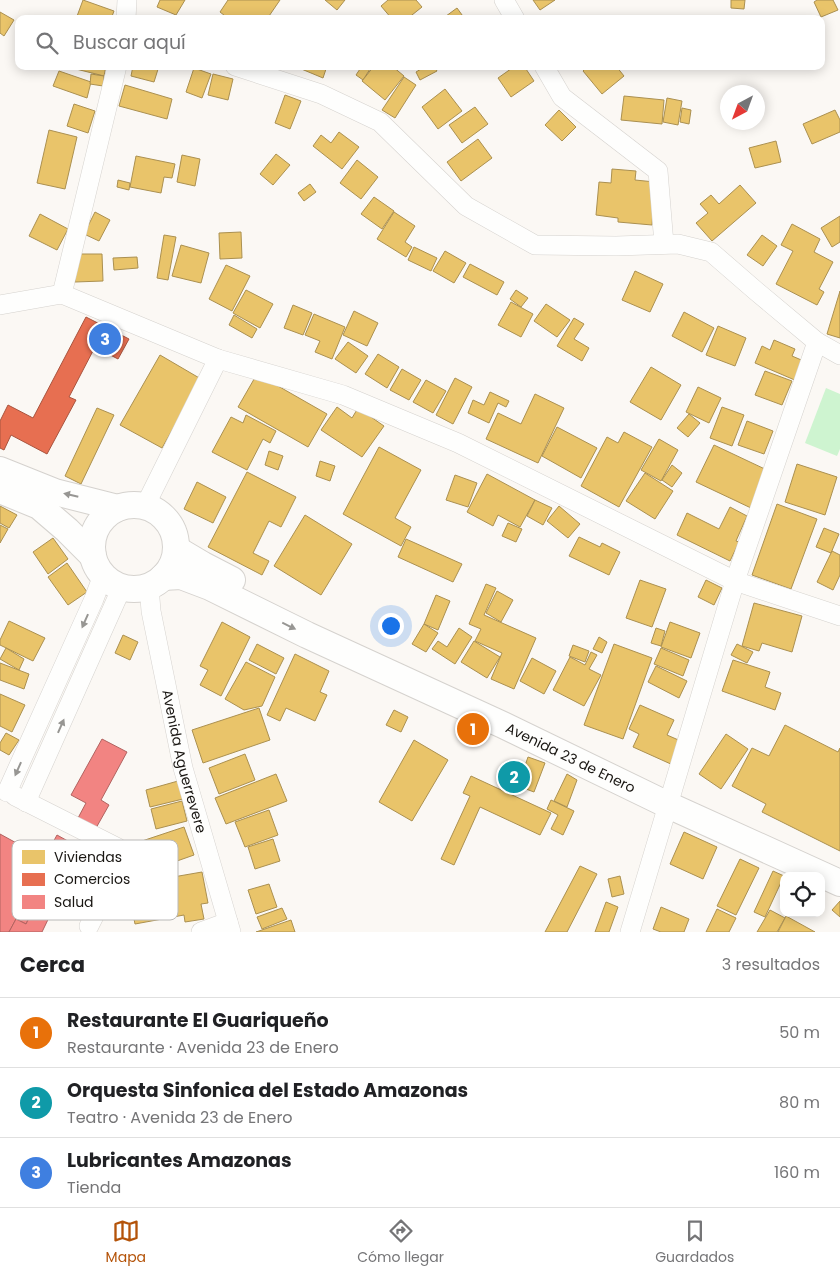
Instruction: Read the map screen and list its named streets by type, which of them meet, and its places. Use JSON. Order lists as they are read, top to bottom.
{
  "streets": {
    "main road": ["Avenida 23 de Enero"],
    "street": ["Avenida Aguerrevere"]
  },
  "crossings": [
    ["Avenida 23 de Enero", "Avenida Aguerrevere"]
  ],
  "legend": ["Viviendas", "Comercios", "Salud"],
  "north": "bottom left",
  "page": {
    "search": "Buscar aquí",
    "pins": ["3", "1", "2"],
    "heading": ["Cerca", "3 resultados"],
    "list": [
      {
        "mark": "1",
        "name": "Restaurante El Guariqueño",
        "note": "Restaurante · Avenida 23 de Enero",
        "value": "50 m"
      },
      {
        "mark": "2",
        "name": "Orquesta Sinfonica del Estado Amazonas",
        "note": "Teatro · Avenida 23 de Enero",
        "value": "80 m"
      },
      {
        "mark": "3",
        "name": "Lubricantes Amazonas",
        "note": "Tienda",
        "value": "160 m"
      }
    ],
    "nav": ["Mapa", "Cómo llegar", "Guardados"]
  }
}
